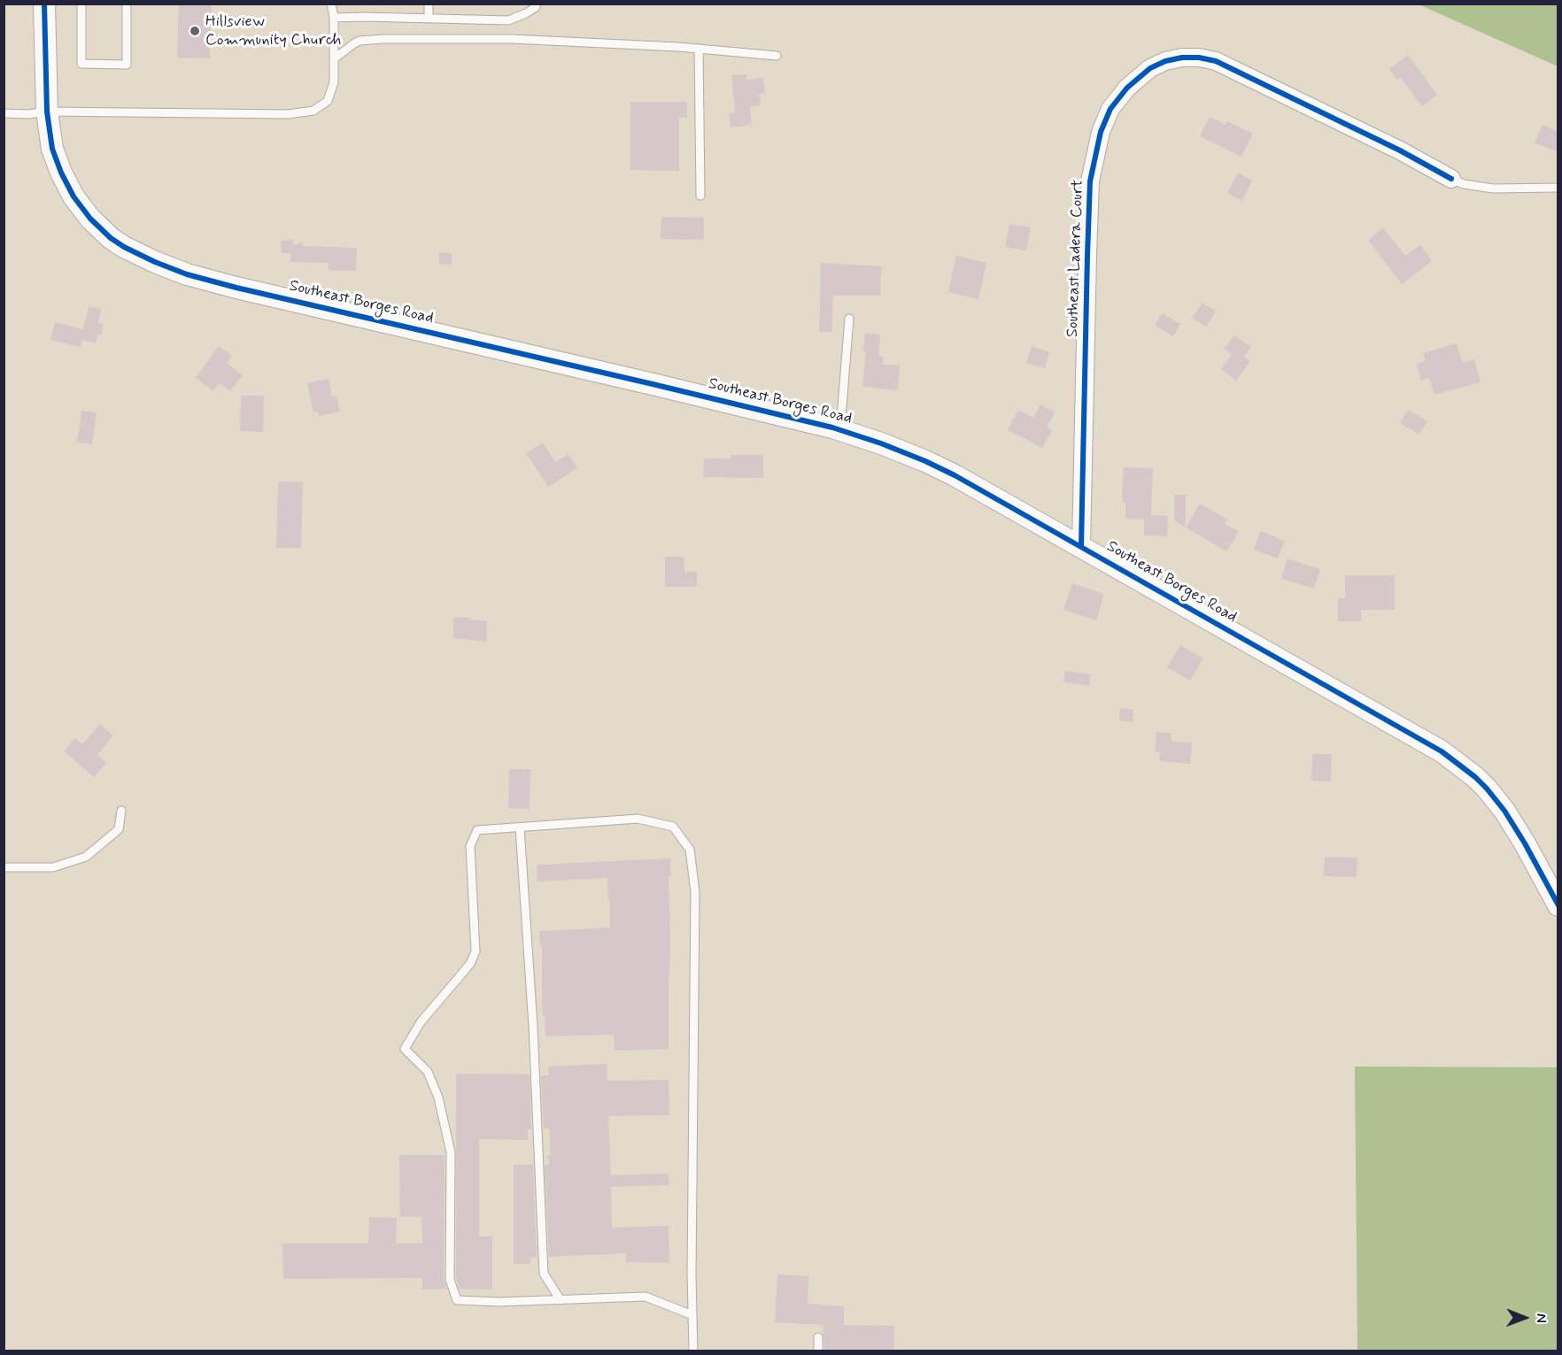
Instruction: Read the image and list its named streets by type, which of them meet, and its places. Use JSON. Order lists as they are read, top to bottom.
{
  "streets": {
    "street": ["Southeast Ladera Court", "Southeast Borges Road"]
  },
  "crossings": [
    ["Southeast Ladera Court", "Southeast Borges Road"]
  ],
  "places": ["Hillsview Community Church"],
  "north": "right"
}
